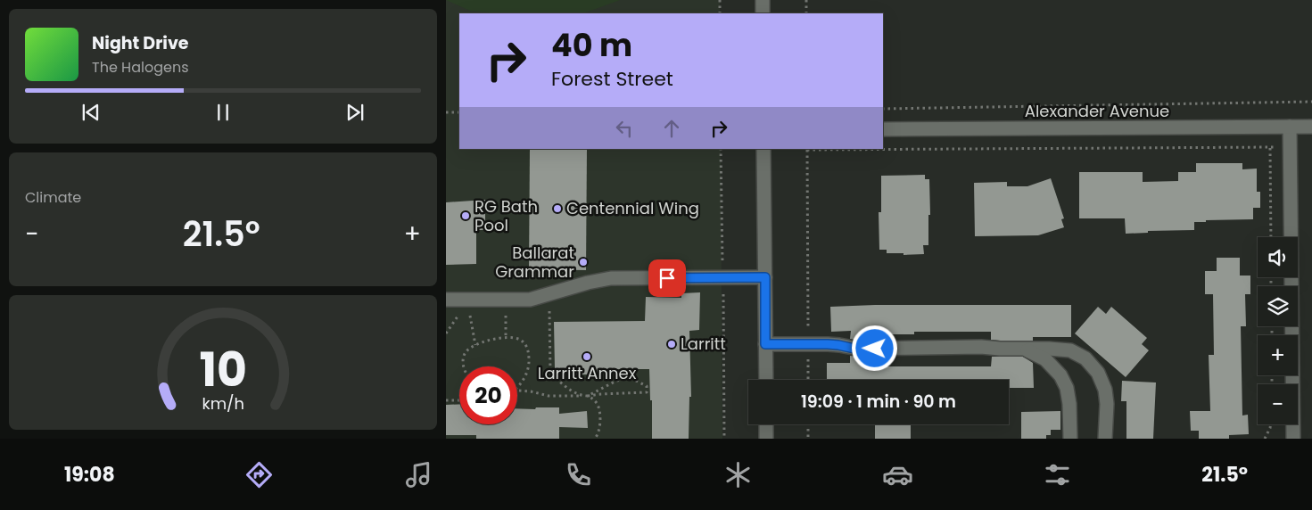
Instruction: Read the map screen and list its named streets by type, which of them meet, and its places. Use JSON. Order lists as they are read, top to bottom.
{
  "streets": {
    "street": ["Alexander Avenue"]
  },
  "places": [
    "Centennial Wing",
    "RG Bath Pool",
    "Ballarat Grammar",
    "Larritt",
    "Larritt Annex"
  ],
  "page": {
    "turn": ["40 m", "Forest Street"],
    "song": ["Night Drive", "The Halogens"],
    "tile": "Climate",
    "heat": ["−", "21.5°", "+"],
    "map_buttons": ["+", "−"],
    "limit": "20",
    "trip": "19:09 · 1 min · 90 m",
    "tabs": ["19:08", "21.5°"],
    "gauge": ["10", "km/h"]
  }
}
